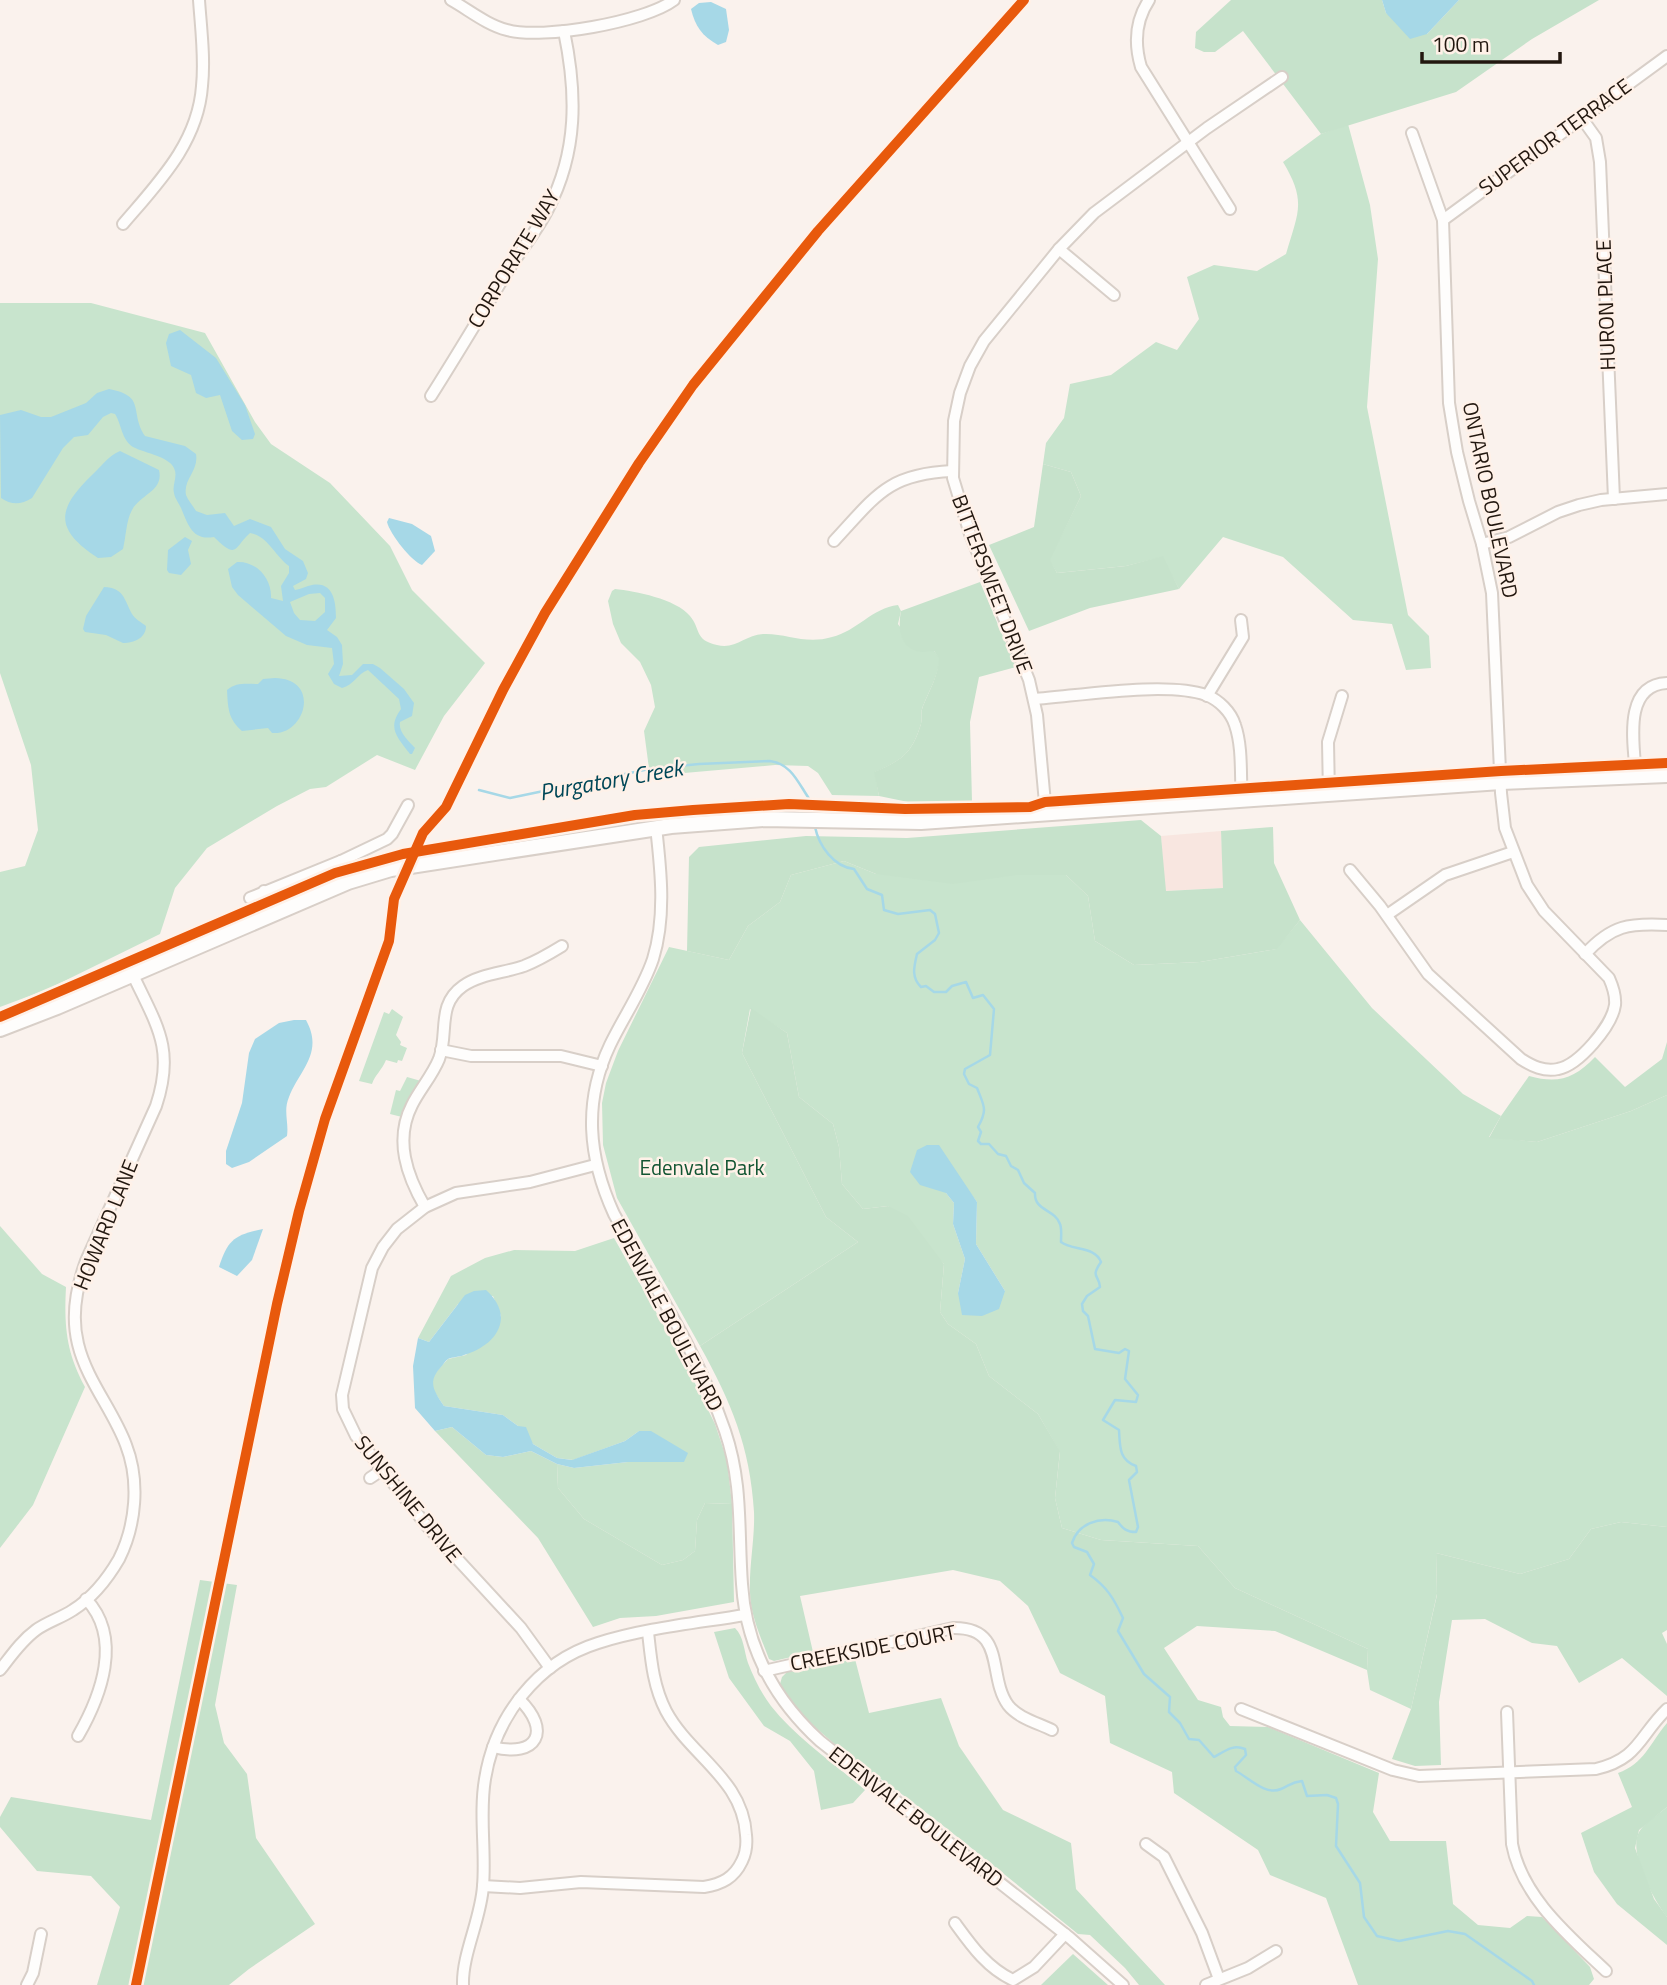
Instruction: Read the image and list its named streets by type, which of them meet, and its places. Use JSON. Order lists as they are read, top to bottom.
{
  "streets": {
    "street": [
      "SUPERIOR TERRACE",
      "CORPORATE WAY",
      "HURON PLACE",
      "ONTARIO BOULEVARD",
      "BITTERSWEET DRIVE",
      "HOWARD LANE",
      "EDENVALE BOULEVARD",
      "SUNSHINE DRIVE",
      "CREEKSIDE COURT"
    ]
  },
  "crossings": [
    ["SUPERIOR TERRACE", "HURON PLACE"],
    ["SUPERIOR TERRACE", "ONTARIO BOULEVARD"],
    ["EDENVALE BOULEVARD", "SUNSHINE DRIVE"],
    ["EDENVALE BOULEVARD", "CREEKSIDE COURT"]
  ],
  "water": ["Purgatory Creek"],
  "parks": ["Edenvale Park"],
  "scale_bar": "100 m"
}
